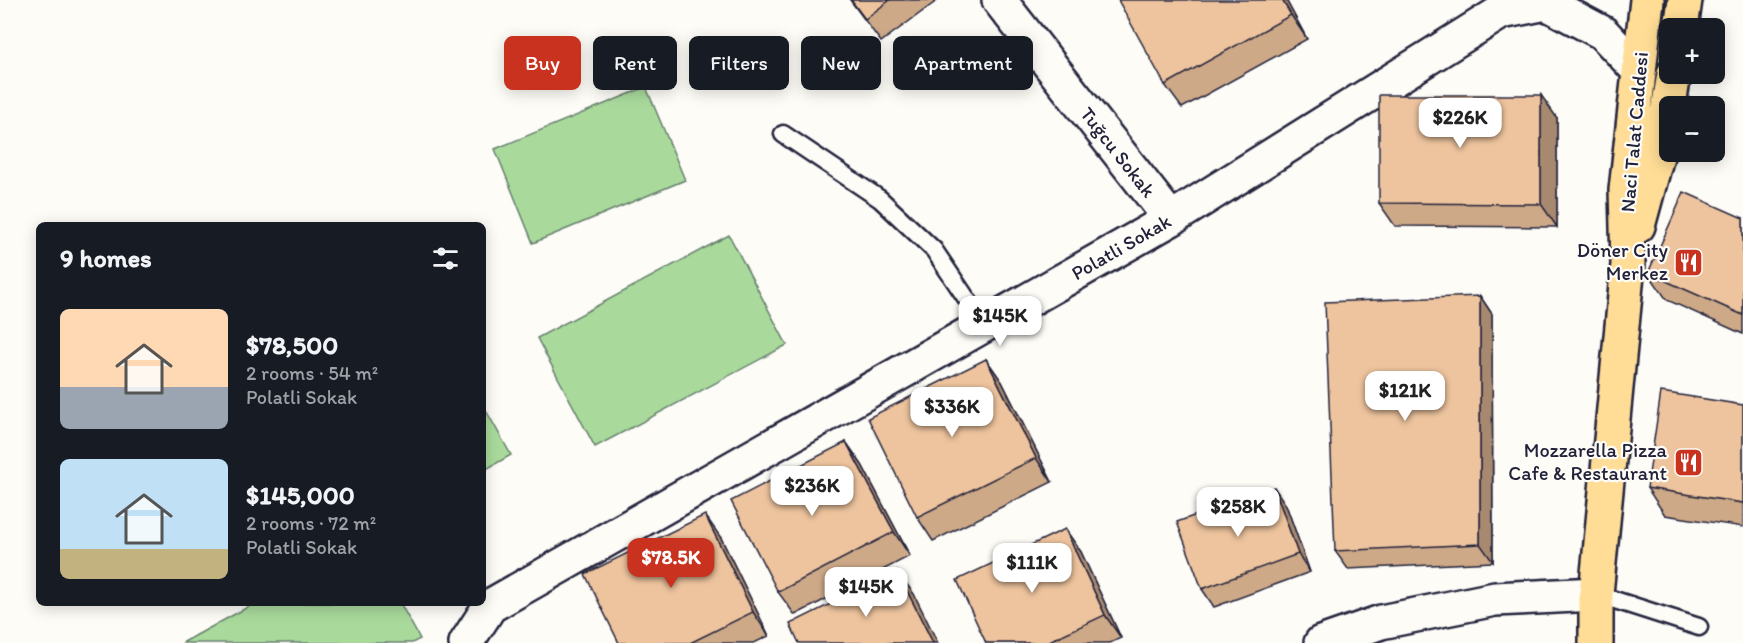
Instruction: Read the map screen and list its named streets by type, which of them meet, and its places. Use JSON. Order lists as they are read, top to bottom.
{
  "streets": {
    "main road": ["Naci Talat Caddesi"],
    "street": ["Tuğcu Sokak", "Polatli Sokak"]
  },
  "crossings": [
    ["Naci Talat Caddesi", "Polatli Sokak"],
    ["Tuğcu Sokak", "Polatli Sokak"]
  ],
  "places": {
    "restaurant": ["Döner City Merkez", "Mozzarella Pizza Cafe & Restaurant"]
  },
  "page": {
    "map_buttons": ["+", "−"],
    "chip": [
      "Buy",
      "Rent",
      "Filters",
      "New",
      "Apartment"
    ],
    "price": [
      "$226K",
      "$145K",
      "$121K",
      "$336K",
      "$236K",
      "$258K",
      "$78.5K",
      "$111K",
      "$145K"
    ],
    "heading": "9 homes",
    "list": [
      {
        "name": "$78,500",
        "note": "2 rooms · 54 m² · Polatli Sokak"
      },
      {
        "name": "$145,000",
        "note": "2 rooms · 72 m² · Polatli Sokak"
      }
    ]
  }
}
